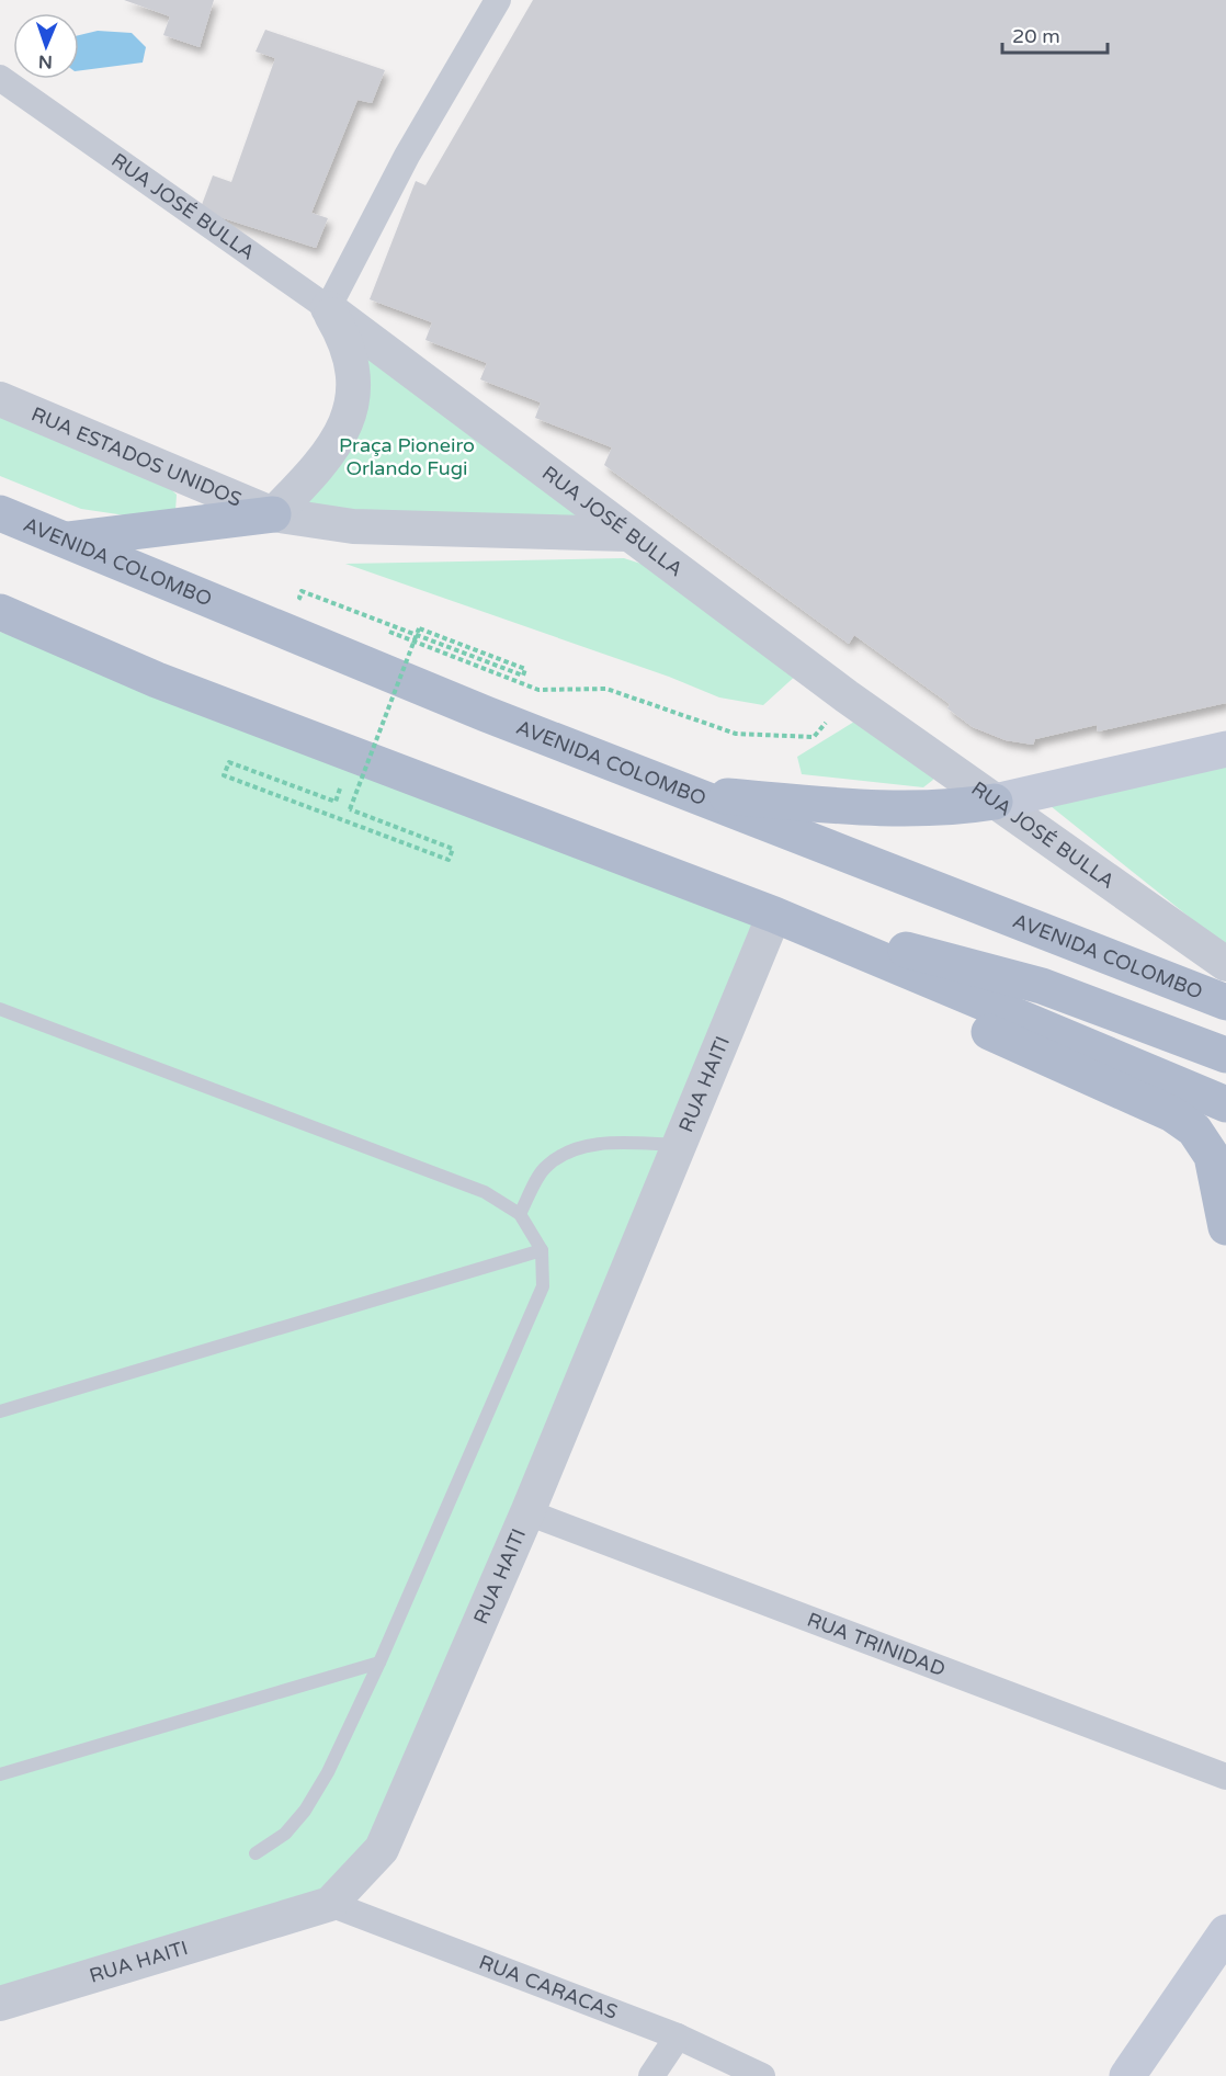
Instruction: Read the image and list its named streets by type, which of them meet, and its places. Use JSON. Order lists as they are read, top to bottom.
{
  "streets": {
    "main road": ["AVENIDA COLOMBO"],
    "street": [
      "RUA JOSÉ BULLA",
      "RUA ESTADOS UNIDOS",
      "RUA HAITI",
      "RUA TRINIDAD",
      "RUA CARACAS"
    ]
  },
  "crossings": [
    ["RUA HAITI", "RUA TRINIDAD"],
    ["RUA HAITI", "RUA CARACAS"]
  ],
  "parks": ["Praça Pioneiro Orlando Fugi"],
  "scale_bar": "20 m",
  "north": "bottom"
}
